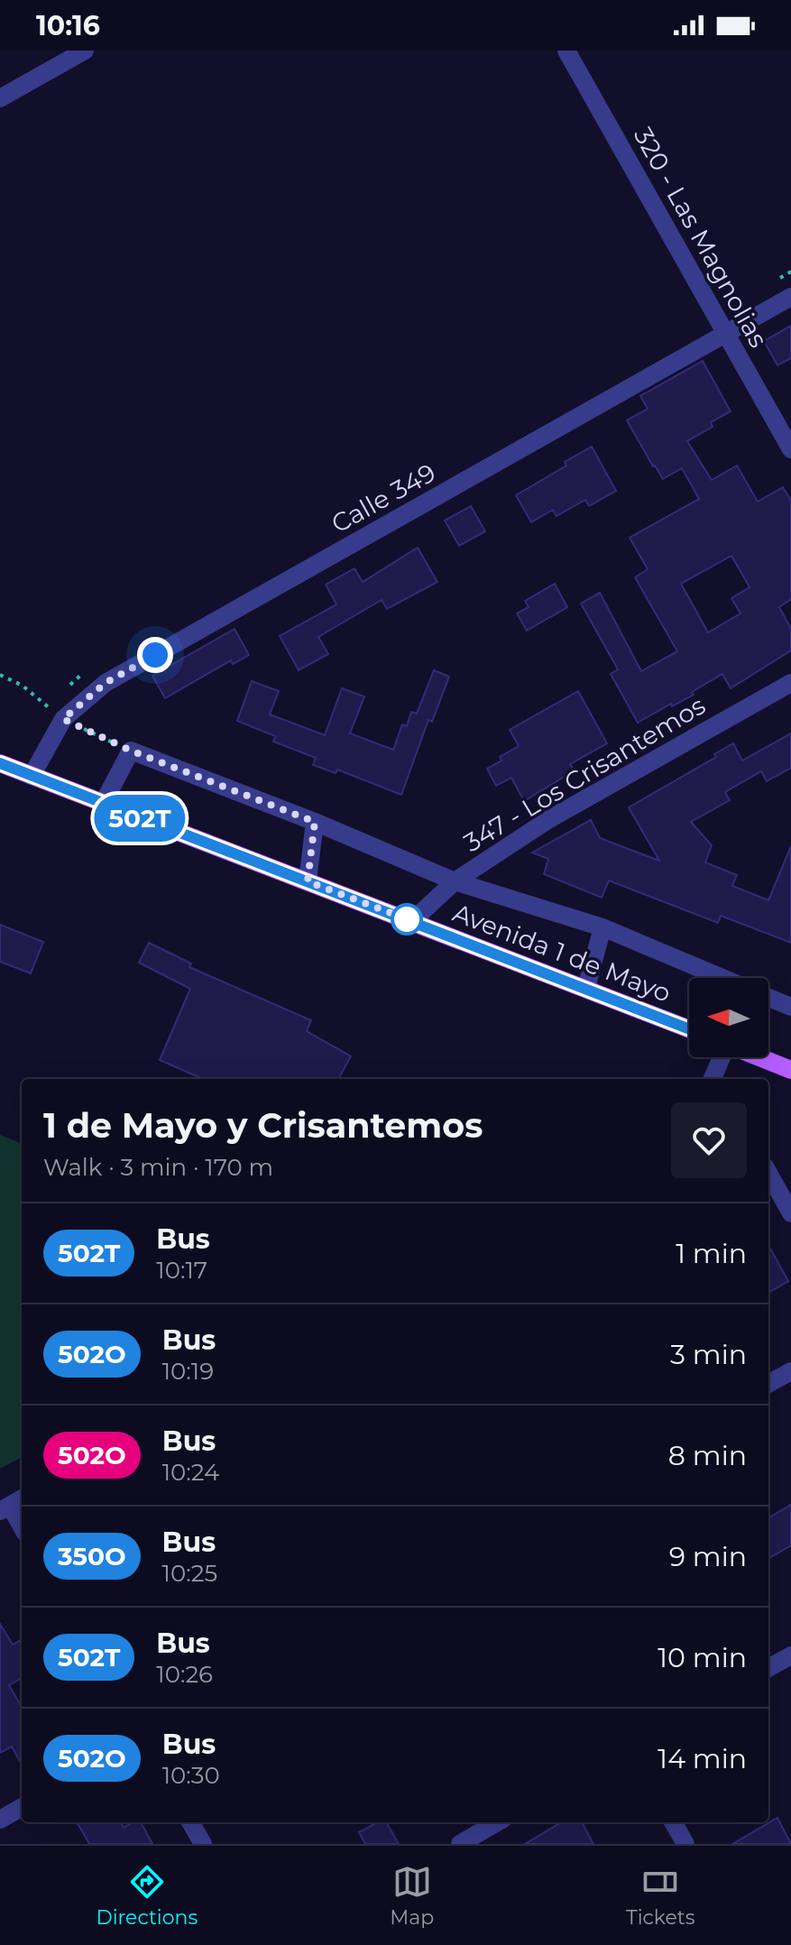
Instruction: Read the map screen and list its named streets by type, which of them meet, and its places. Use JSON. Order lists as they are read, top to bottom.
{
  "streets": {
    "main road": ["Avenida 1 de Mayo"],
    "street": ["320 - Las Magnolias", "Calle 349", "347 - Los Crisantemos"]
  },
  "crossings": [
    ["320 - Las Magnolias", "Calle 349"],
    ["Calle 349", "Avenida 1 de Mayo"],
    ["347 - Los Crisantemos", "Avenida 1 de Mayo"]
  ],
  "lines": ["bus line 502T"],
  "north": "left",
  "page": {
    "status": "10:16",
    "on_map": "502T",
    "heading": ["1 de Mayo y Crisantemos", "Walk · 3 min · 170 m"],
    "list": [
      {
        "mark": "502T",
        "name": "Bus",
        "note": "10:17",
        "value": "1 min"
      },
      {
        "mark": "502O",
        "name": "Bus",
        "note": "10:19",
        "value": "3 min"
      },
      {
        "mark": "502O",
        "name": "Bus",
        "note": "10:24",
        "value": "8 min"
      },
      {
        "mark": "350O",
        "name": "Bus",
        "note": "10:25",
        "value": "9 min"
      },
      {
        "mark": "502T",
        "name": "Bus",
        "note": "10:26",
        "value": "10 min"
      },
      {
        "mark": "502O",
        "name": "Bus",
        "note": "10:30",
        "value": "14 min"
      }
    ],
    "tabs": ["Directions", "Map", "Tickets"]
  }
}
